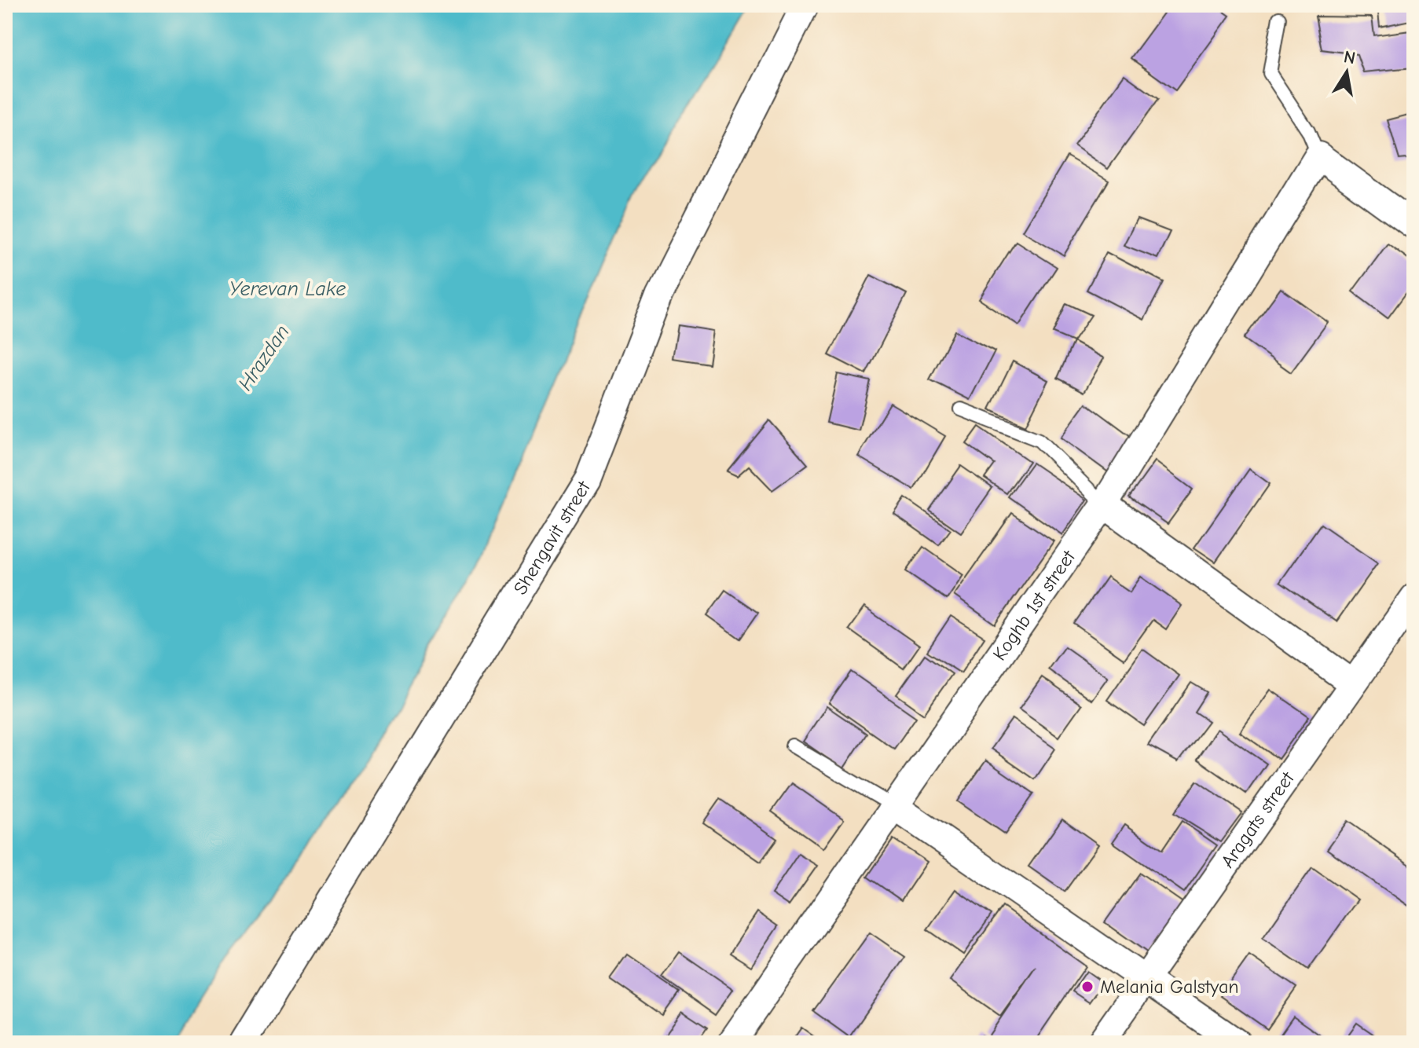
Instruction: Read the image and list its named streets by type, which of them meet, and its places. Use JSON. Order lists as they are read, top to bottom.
{
  "streets": {
    "street": ["Shengavit street", "Koghb 1st street", "Aragats street"]
  },
  "water": ["Yerevan Lake", "Hrazdan"],
  "places": ["Melania Galstyan"],
  "north": "top"
}
